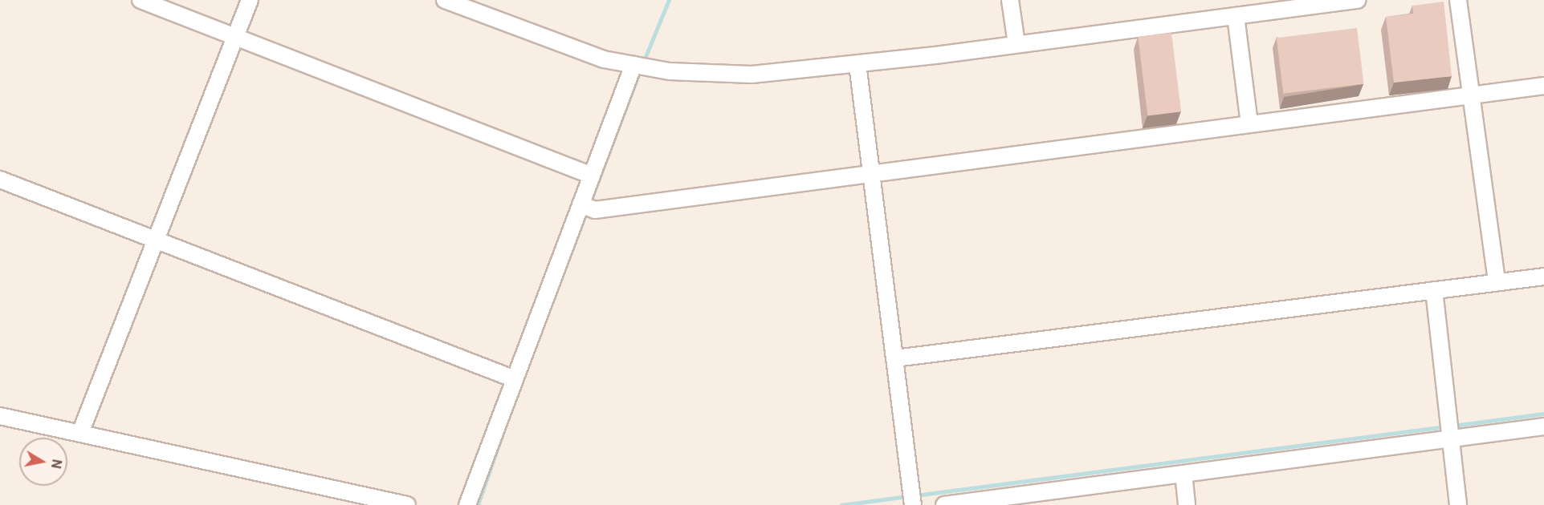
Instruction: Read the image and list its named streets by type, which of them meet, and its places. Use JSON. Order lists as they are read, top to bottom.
{
  "north": "right"
}
